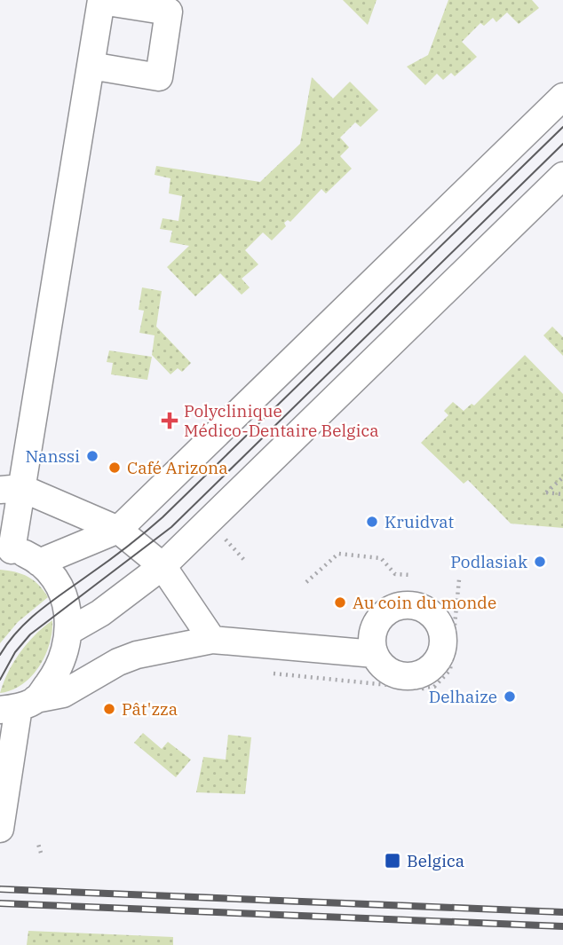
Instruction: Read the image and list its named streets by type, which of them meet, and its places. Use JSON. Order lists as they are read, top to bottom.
{
  "places": {
    "health": ["Polyclinique Médico-Dentaire Belgica"],
    "other": [
      "Nanssi",
      "Café Arizona",
      "Kruidvat",
      "Podlasiak",
      "Au coin du monde",
      "Delhaize",
      "Pât'zza"
    ],
    "transit": ["Belgica"]
  }
}
